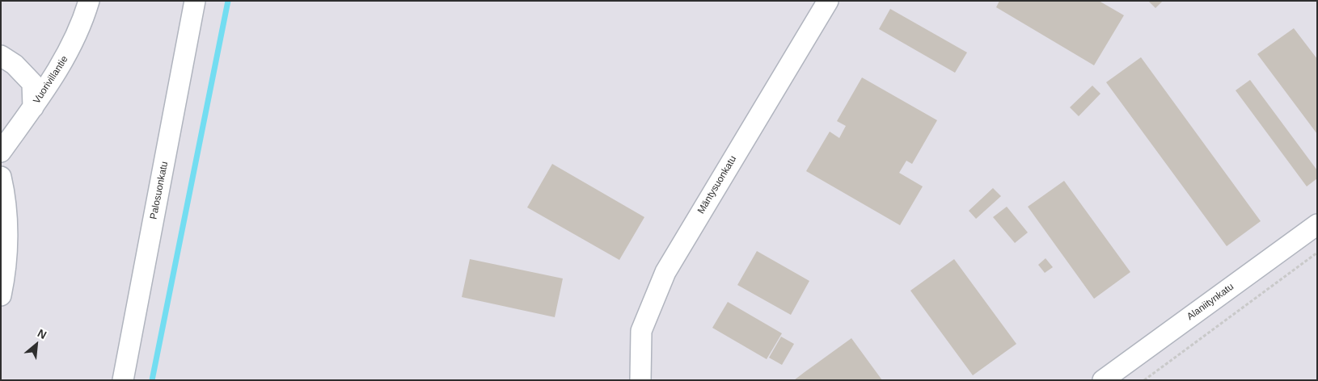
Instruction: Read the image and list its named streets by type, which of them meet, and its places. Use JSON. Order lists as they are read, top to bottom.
{
  "streets": {
    "street": [
      "Vuorivillantie",
      "Mäntysuonkatu",
      "Palosuonkatu",
      "Alaniitynkatu"
    ]
  },
  "north": "top right"
}
